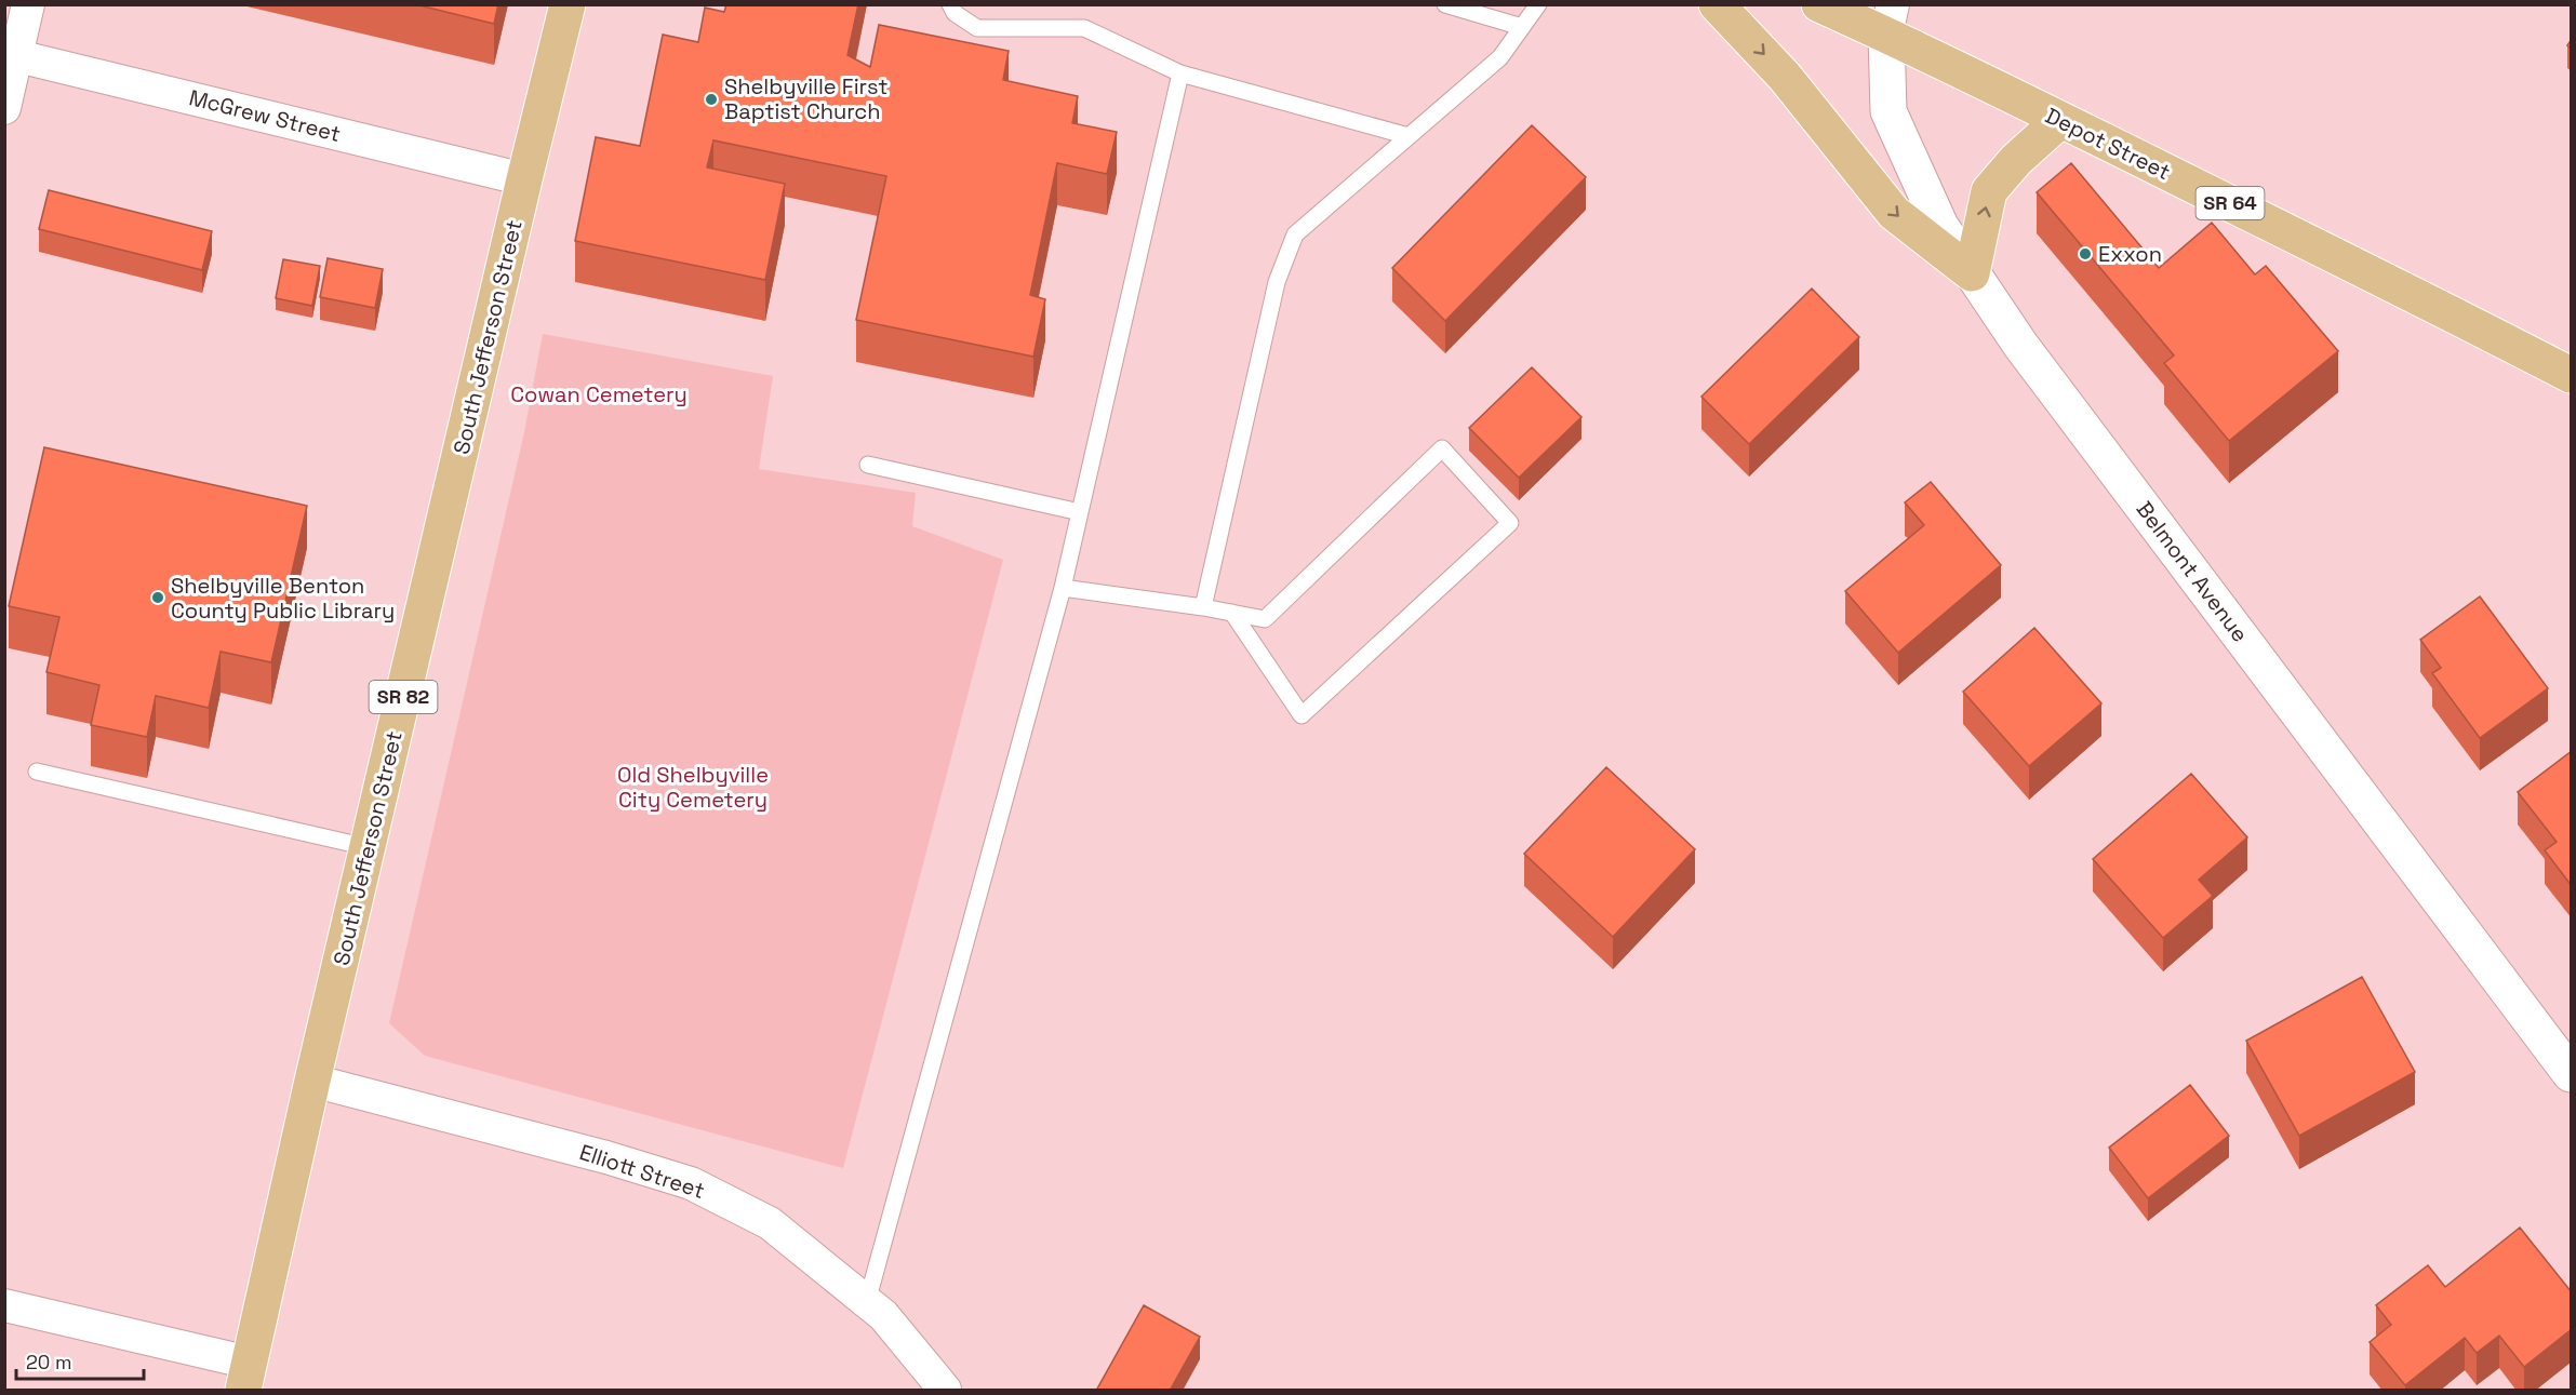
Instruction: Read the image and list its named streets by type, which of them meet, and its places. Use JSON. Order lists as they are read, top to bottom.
{
  "streets": {
    "main road": [
      "Depot Street",
      "SR 64",
      "South Jefferson Street",
      "Belmont Avenue",
      "SR 82"
    ],
    "street": ["McGrew Street", "Elliott Street"]
  },
  "crossings": [
    ["McGrew Street", "South Jefferson Street"],
    ["Depot Street", "SR 64"],
    ["Depot Street", "Belmont Avenue"],
    ["SR 64", "Belmont Avenue"],
    ["South Jefferson Street", "Elliott Street"]
  ],
  "parks": ["Cowan Cemetery", "Old Shelbyville City Cemetery"],
  "places": ["Shelbyville First Baptist Church", "Exxon", "Shelbyville Benton County Public Library"],
  "scale_bar": "20 m"
}
